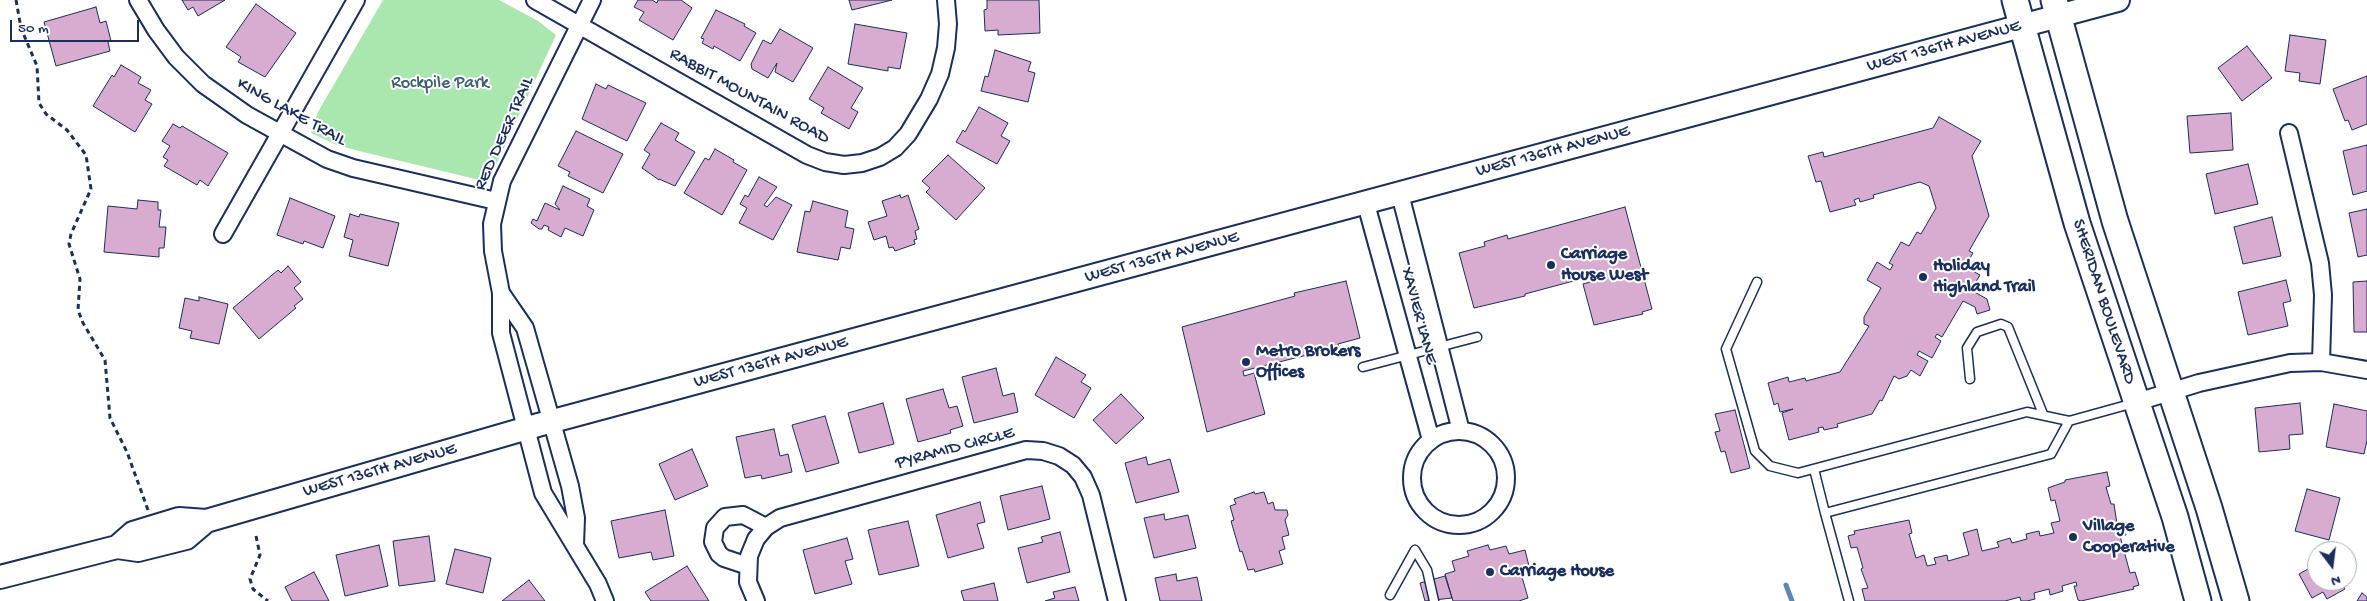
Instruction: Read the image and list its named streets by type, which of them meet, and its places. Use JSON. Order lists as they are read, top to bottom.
{
  "streets": {
    "main road": ["WEST 136TH AVENUE", "SHERIDAN BOULEVARD"],
    "street": [
      "RABBIT MOUNTAIN ROAD",
      "KING LAKE TRAIL",
      "RED DEER TRAIL",
      "XAVIER LANE",
      "PYRAMID CIRCLE"
    ]
  },
  "crossings": [
    ["WEST 136TH AVENUE", "RED DEER TRAIL"],
    ["WEST 136TH AVENUE", "SHERIDAN BOULEVARD"],
    ["WEST 136TH AVENUE", "XAVIER LANE"],
    ["RABBIT MOUNTAIN ROAD", "RED DEER TRAIL"],
    ["KING LAKE TRAIL", "RED DEER TRAIL"]
  ],
  "parks": ["Rockpile Park"],
  "places": [
    "Carriage House West",
    "Holiday Highland Trail",
    "Metro Brokers Offices",
    "Village Cooperative",
    "Carriage House"
  ],
  "scale_bar": "50 m",
  "north": "bottom"
}
